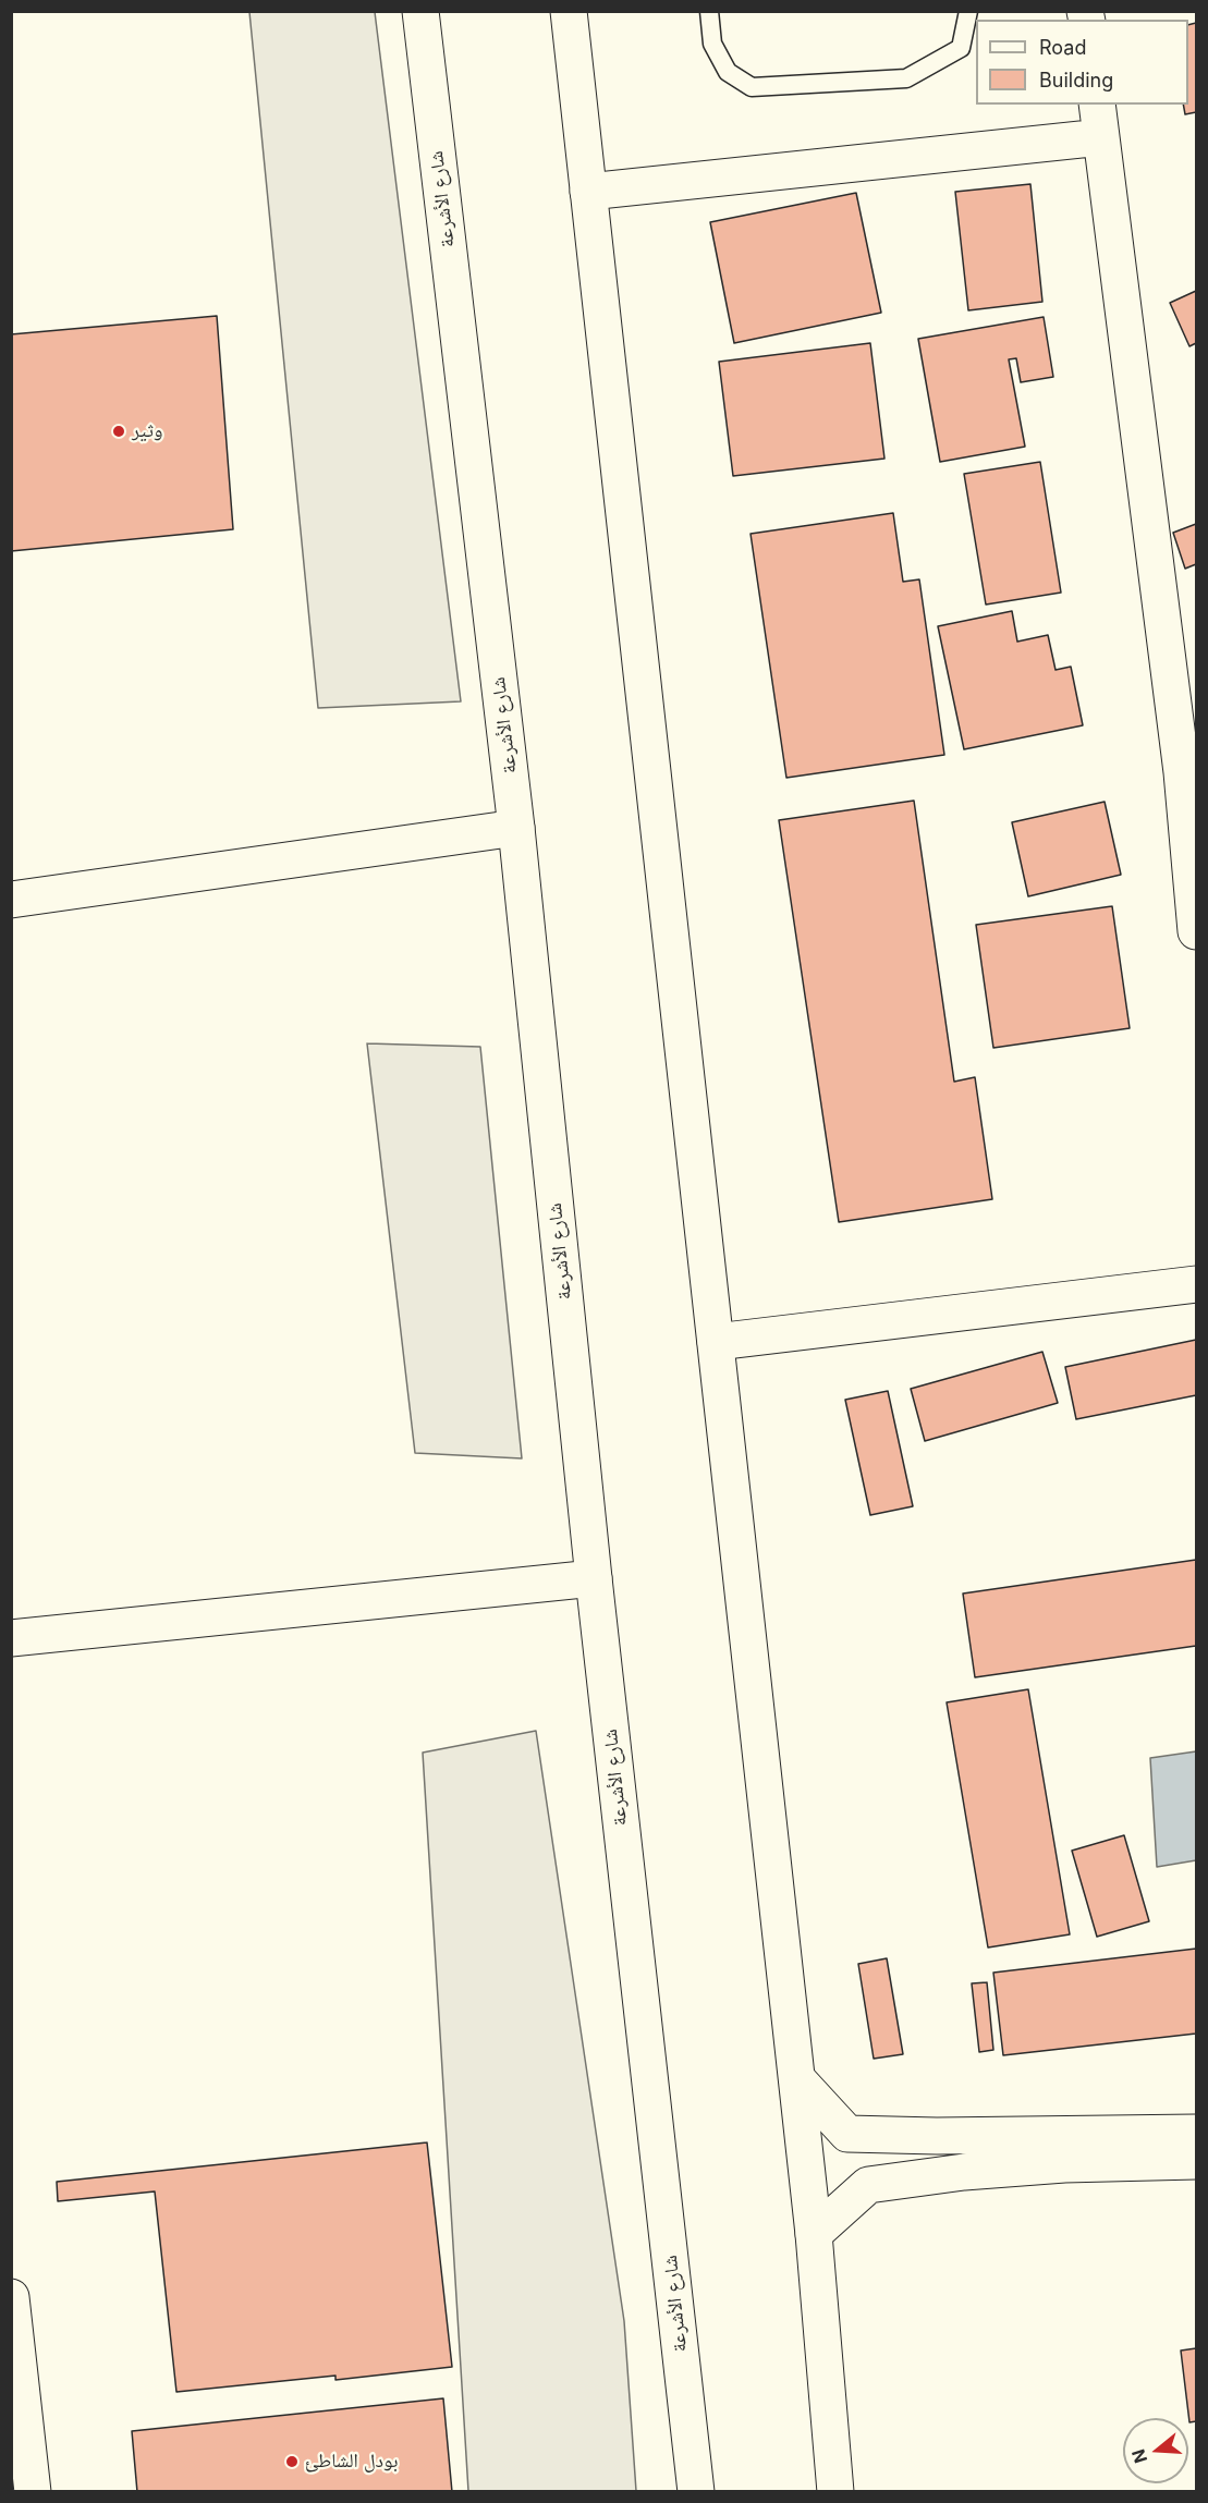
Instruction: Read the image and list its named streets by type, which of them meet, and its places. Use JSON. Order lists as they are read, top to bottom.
{
  "streets": {
    "street": ["شارع الأشرعة"]
  },
  "places": ["وثير", "بودل الشاطئ"],
  "legend": ["Road", "Building"],
  "north": "left"
}
